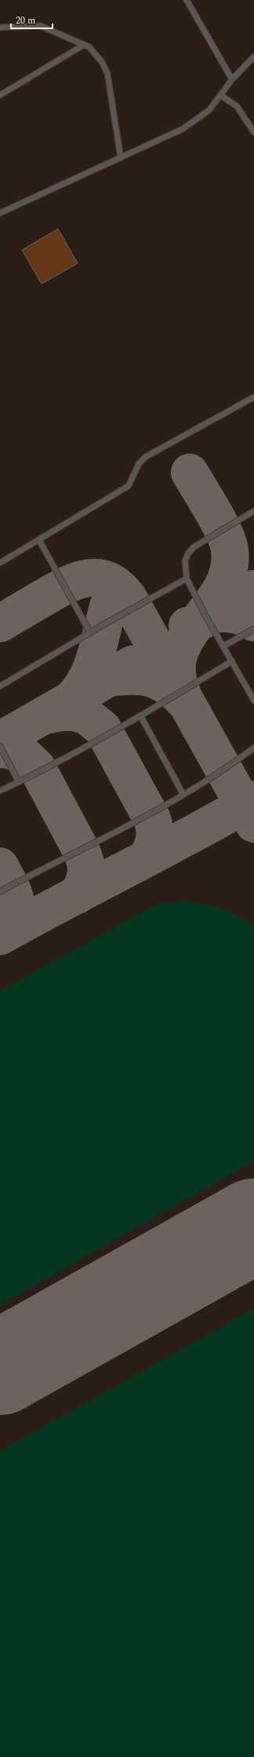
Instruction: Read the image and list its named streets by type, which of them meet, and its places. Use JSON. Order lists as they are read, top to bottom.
{
  "scale_bar": "20 m"
}
